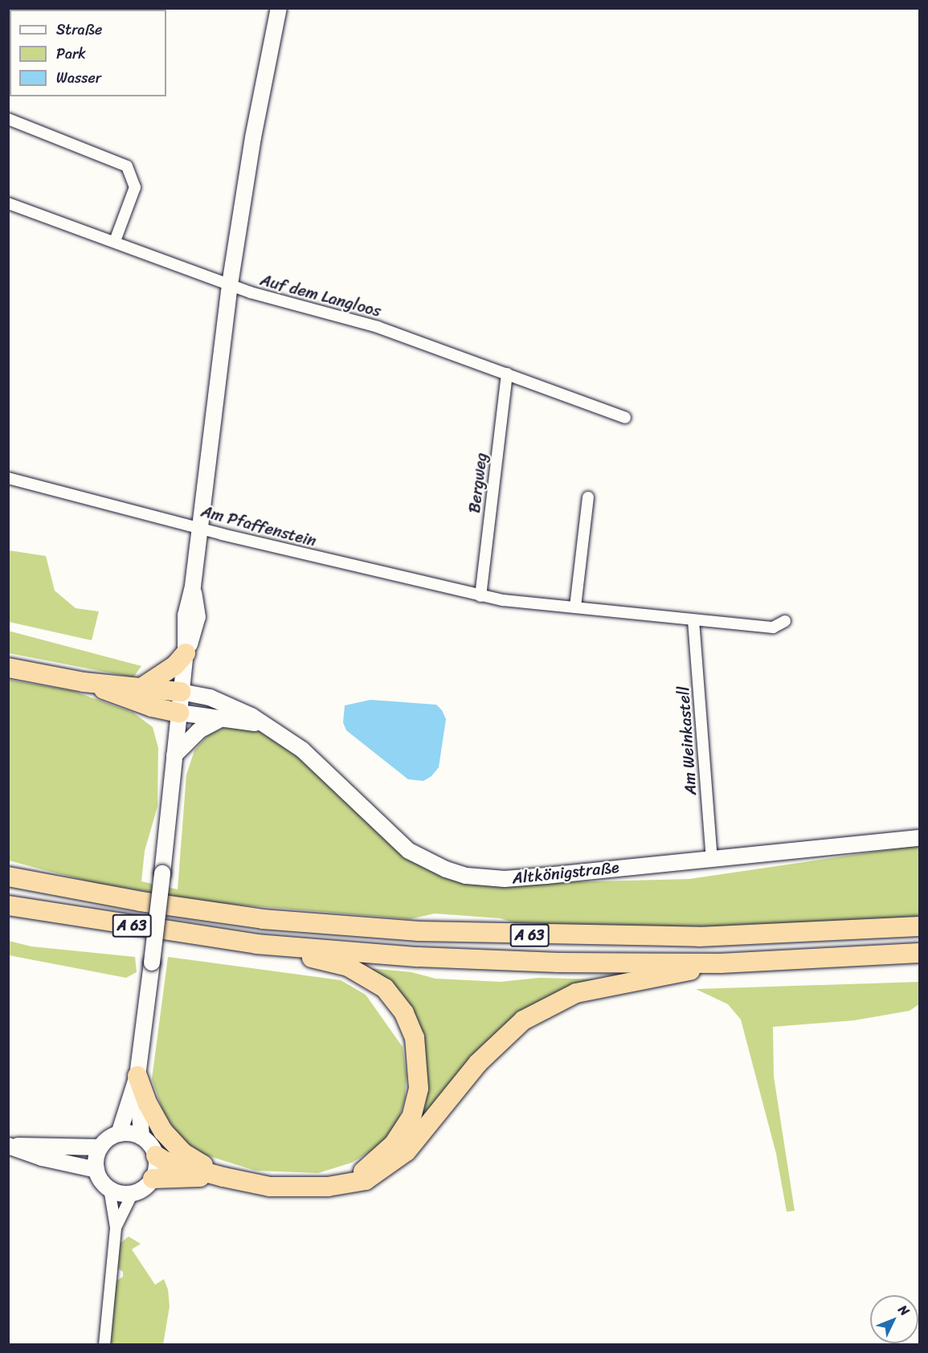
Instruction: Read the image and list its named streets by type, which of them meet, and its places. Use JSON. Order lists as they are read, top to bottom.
{
  "streets": {
    "highway": ["A 63"],
    "main road": ["Altkönigstraße"],
    "street": [
      "Auf dem Langloos",
      "Bergweg",
      "Am Pfaffenstein",
      "Am Weinkastell"
    ]
  },
  "crossings": [
    ["Auf dem Langloos", "Bergweg"],
    ["Bergweg", "Am Pfaffenstein"],
    ["Am Weinkastell", "Altkönigstraße"]
  ],
  "legend": ["Straße", "Park", "Wasser"],
  "north": "top right"
}
